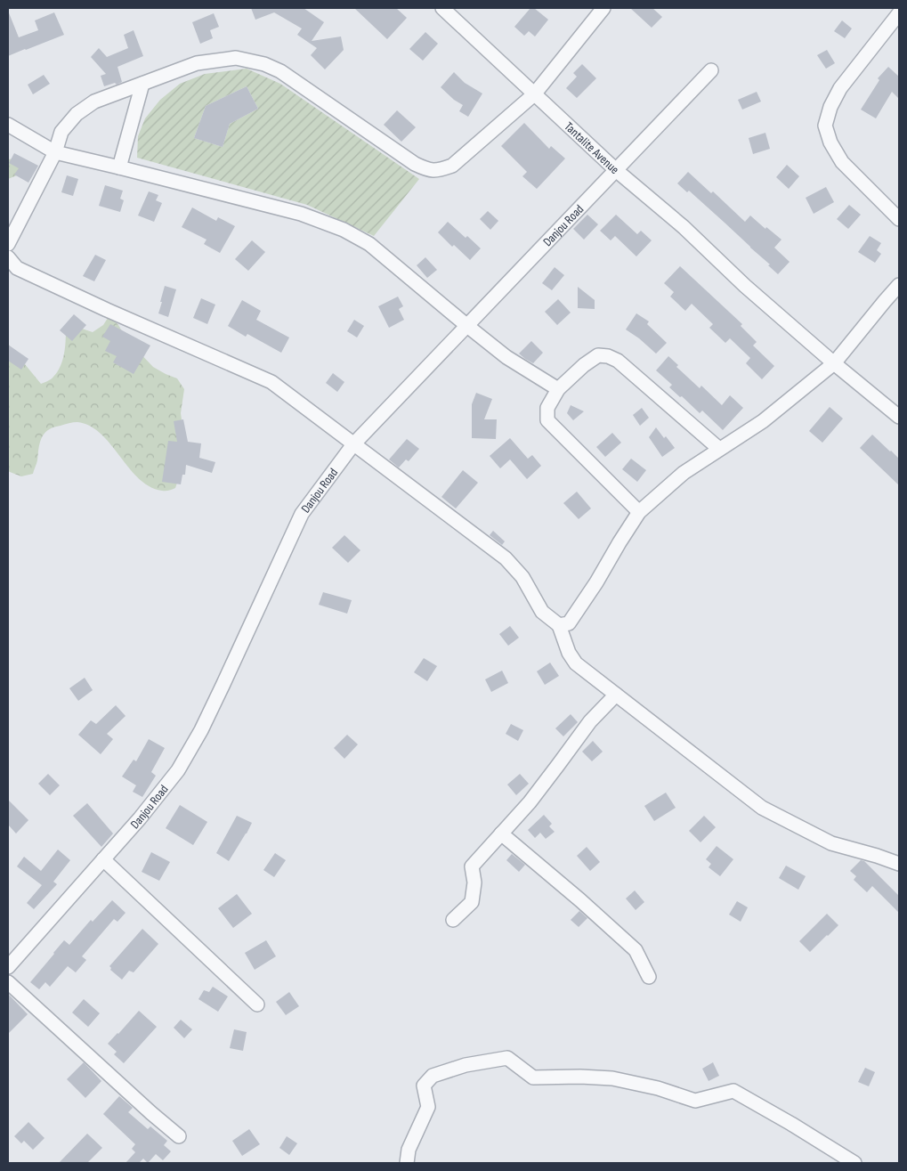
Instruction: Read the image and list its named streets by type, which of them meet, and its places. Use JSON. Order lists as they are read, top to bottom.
{
  "streets": {
    "street": ["Tantalite Avenue", "Danjou Road"]
  },
  "crossings": [
    ["Tantalite Avenue", "Danjou Road"]
  ]
}
